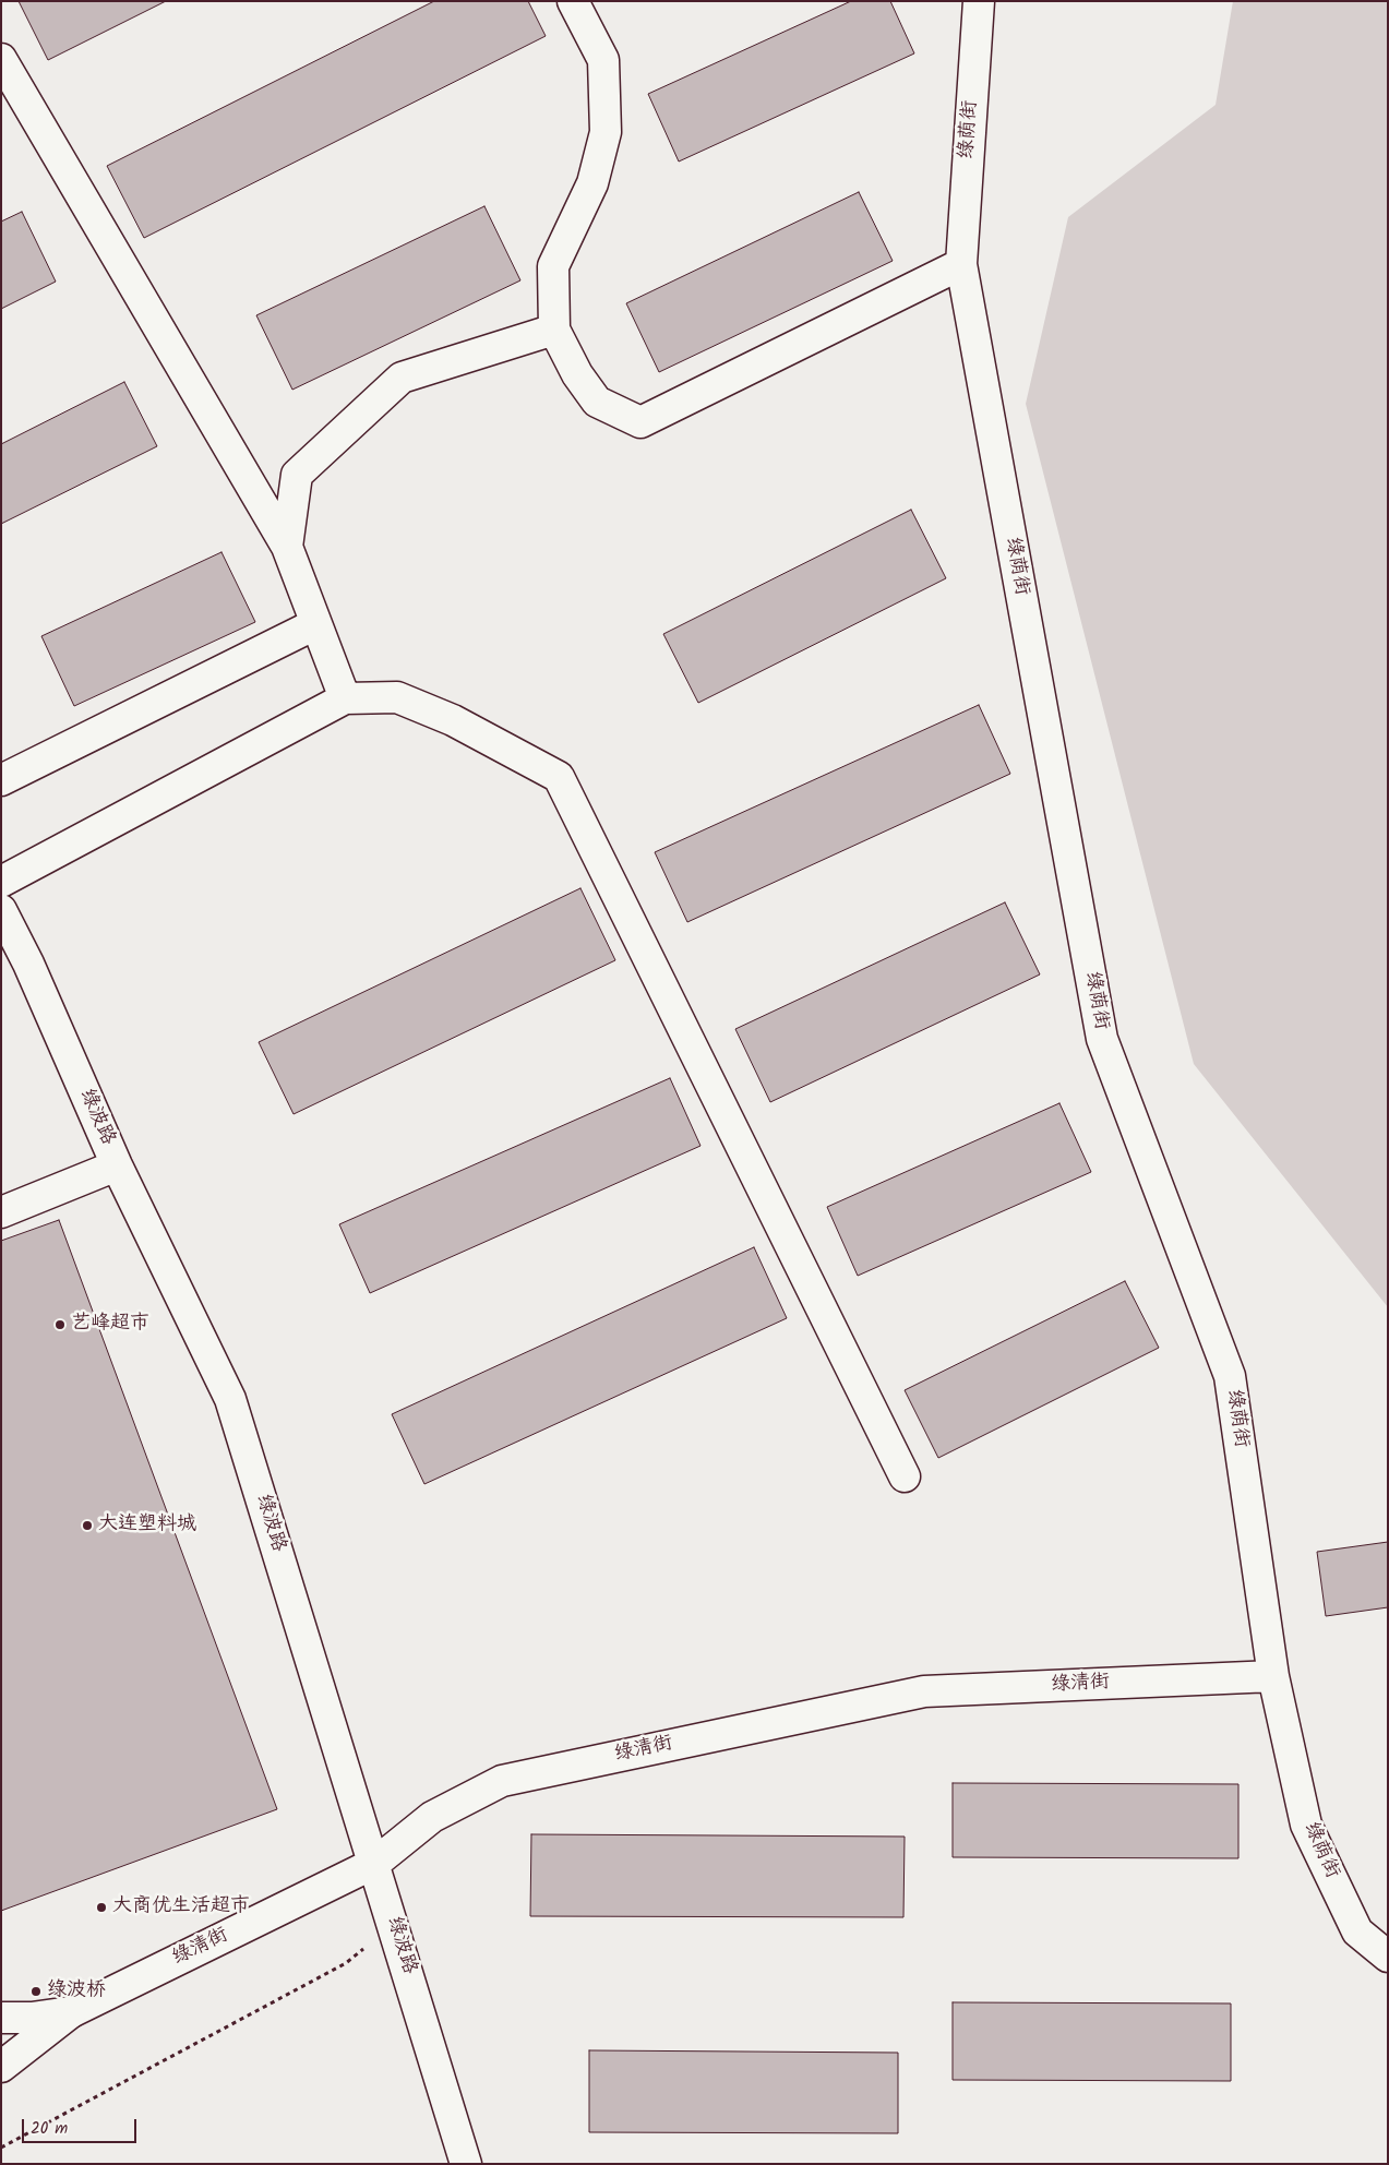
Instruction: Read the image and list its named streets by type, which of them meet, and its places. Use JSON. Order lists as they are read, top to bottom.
{
  "streets": {
    "main road": ["绿荫街", "绿波路", "绿清街"]
  },
  "crossings": [
    ["绿荫街", "绿清街"],
    ["绿波路", "绿清街"]
  ],
  "places": [
    "艺峰超市",
    "大连塑料城",
    "大商优生活超市",
    "绿波桥"
  ],
  "scale_bar": "20 m"
}
